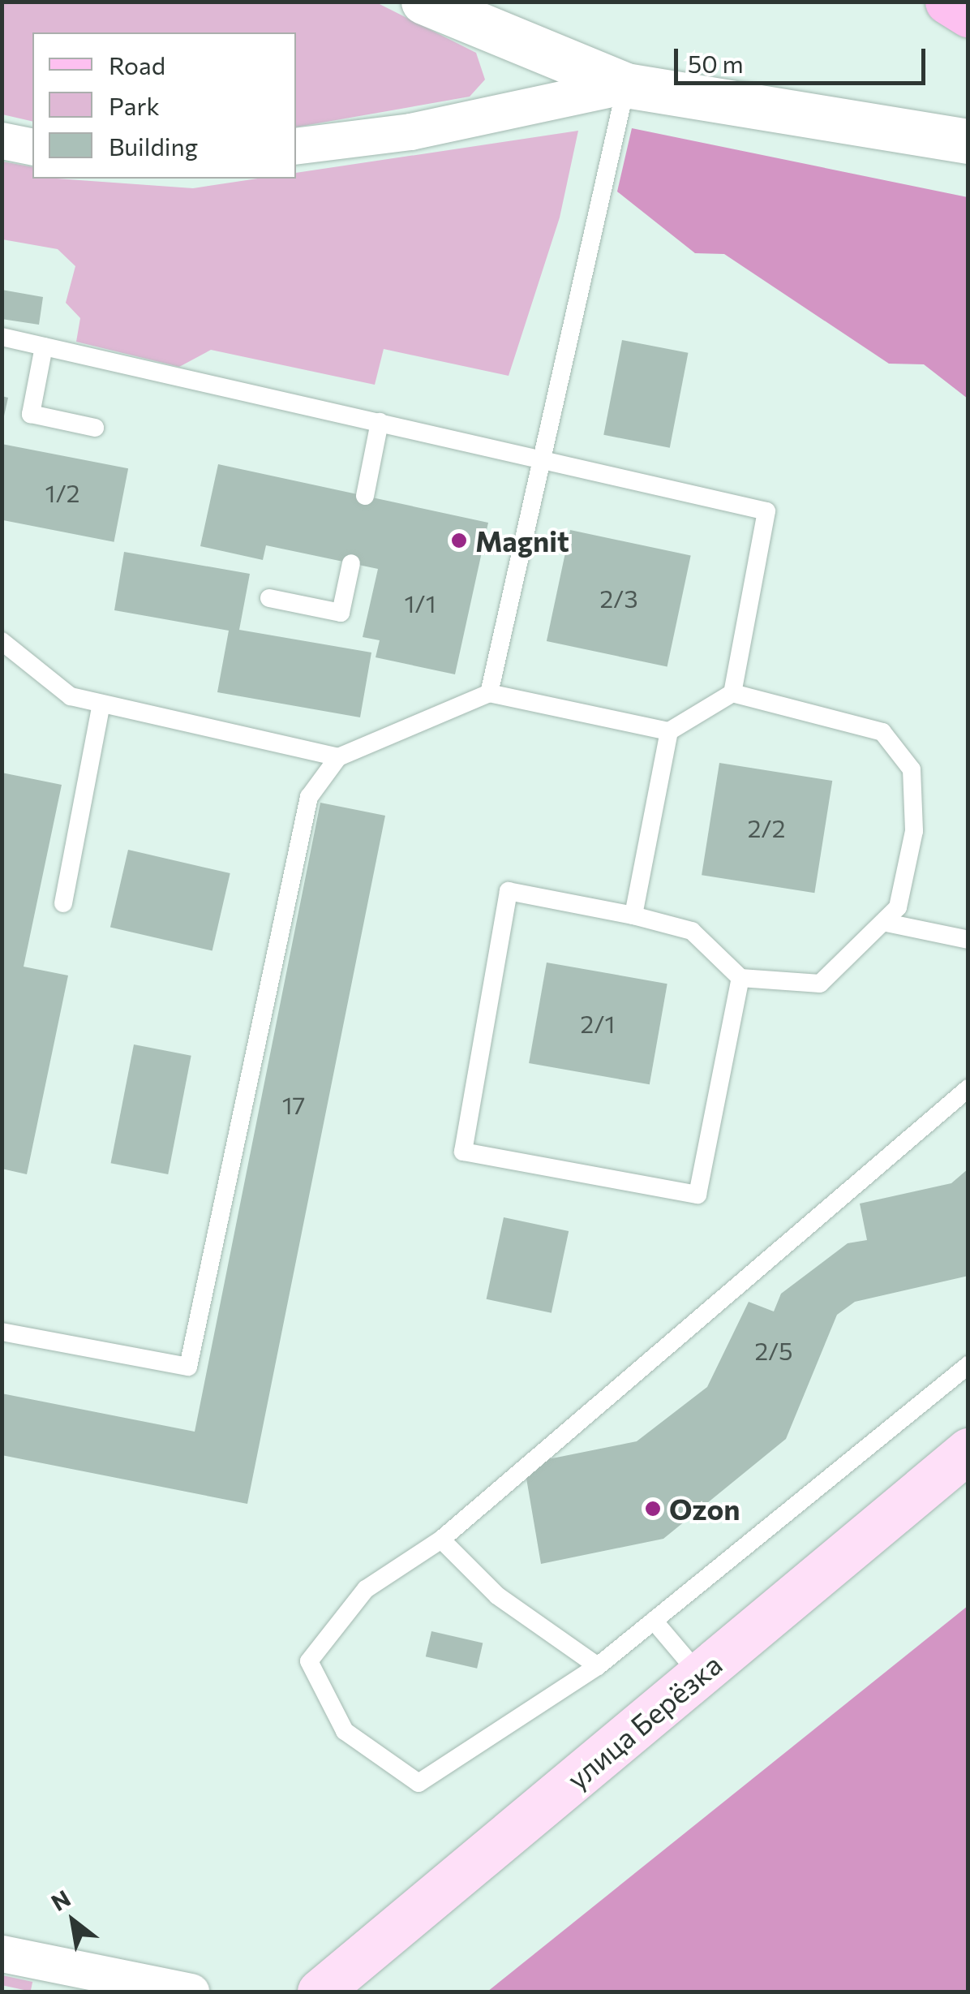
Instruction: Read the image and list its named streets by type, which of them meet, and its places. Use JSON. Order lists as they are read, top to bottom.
{
  "streets": {
    "main road": ["улица Берёзка"]
  },
  "places": ["Magnit", "Ozon"],
  "house_numbers": [
    "1/2",
    "2/3",
    "1/1",
    "2/2",
    "2/1",
    "17",
    "2/5"
  ],
  "legend": ["Road", "Park", "Building"],
  "scale_bar": "50 m",
  "north": "top left"
}
